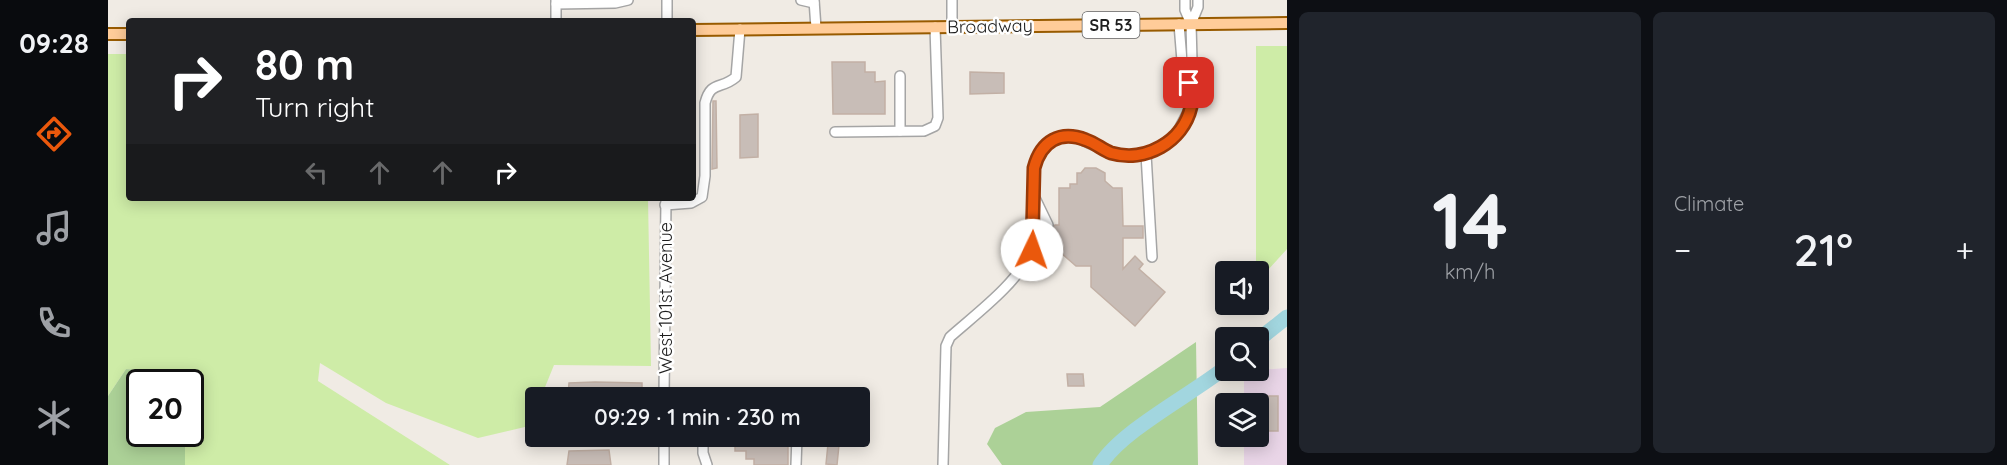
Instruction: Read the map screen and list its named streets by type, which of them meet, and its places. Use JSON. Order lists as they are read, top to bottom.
{
  "streets": {
    "main road": ["SR 53", "Broadway"],
    "street": ["West 101st Avenue"]
  },
  "page": {
    "tabs": "09:28",
    "tile": [
      ["14", "km/h"],
      "Climate"
    ],
    "turn": ["80 m", "Turn right"],
    "heat": ["−", "21°", "+"],
    "limit": "20",
    "trip": "09:29 · 1 min · 230 m"
  }
}
